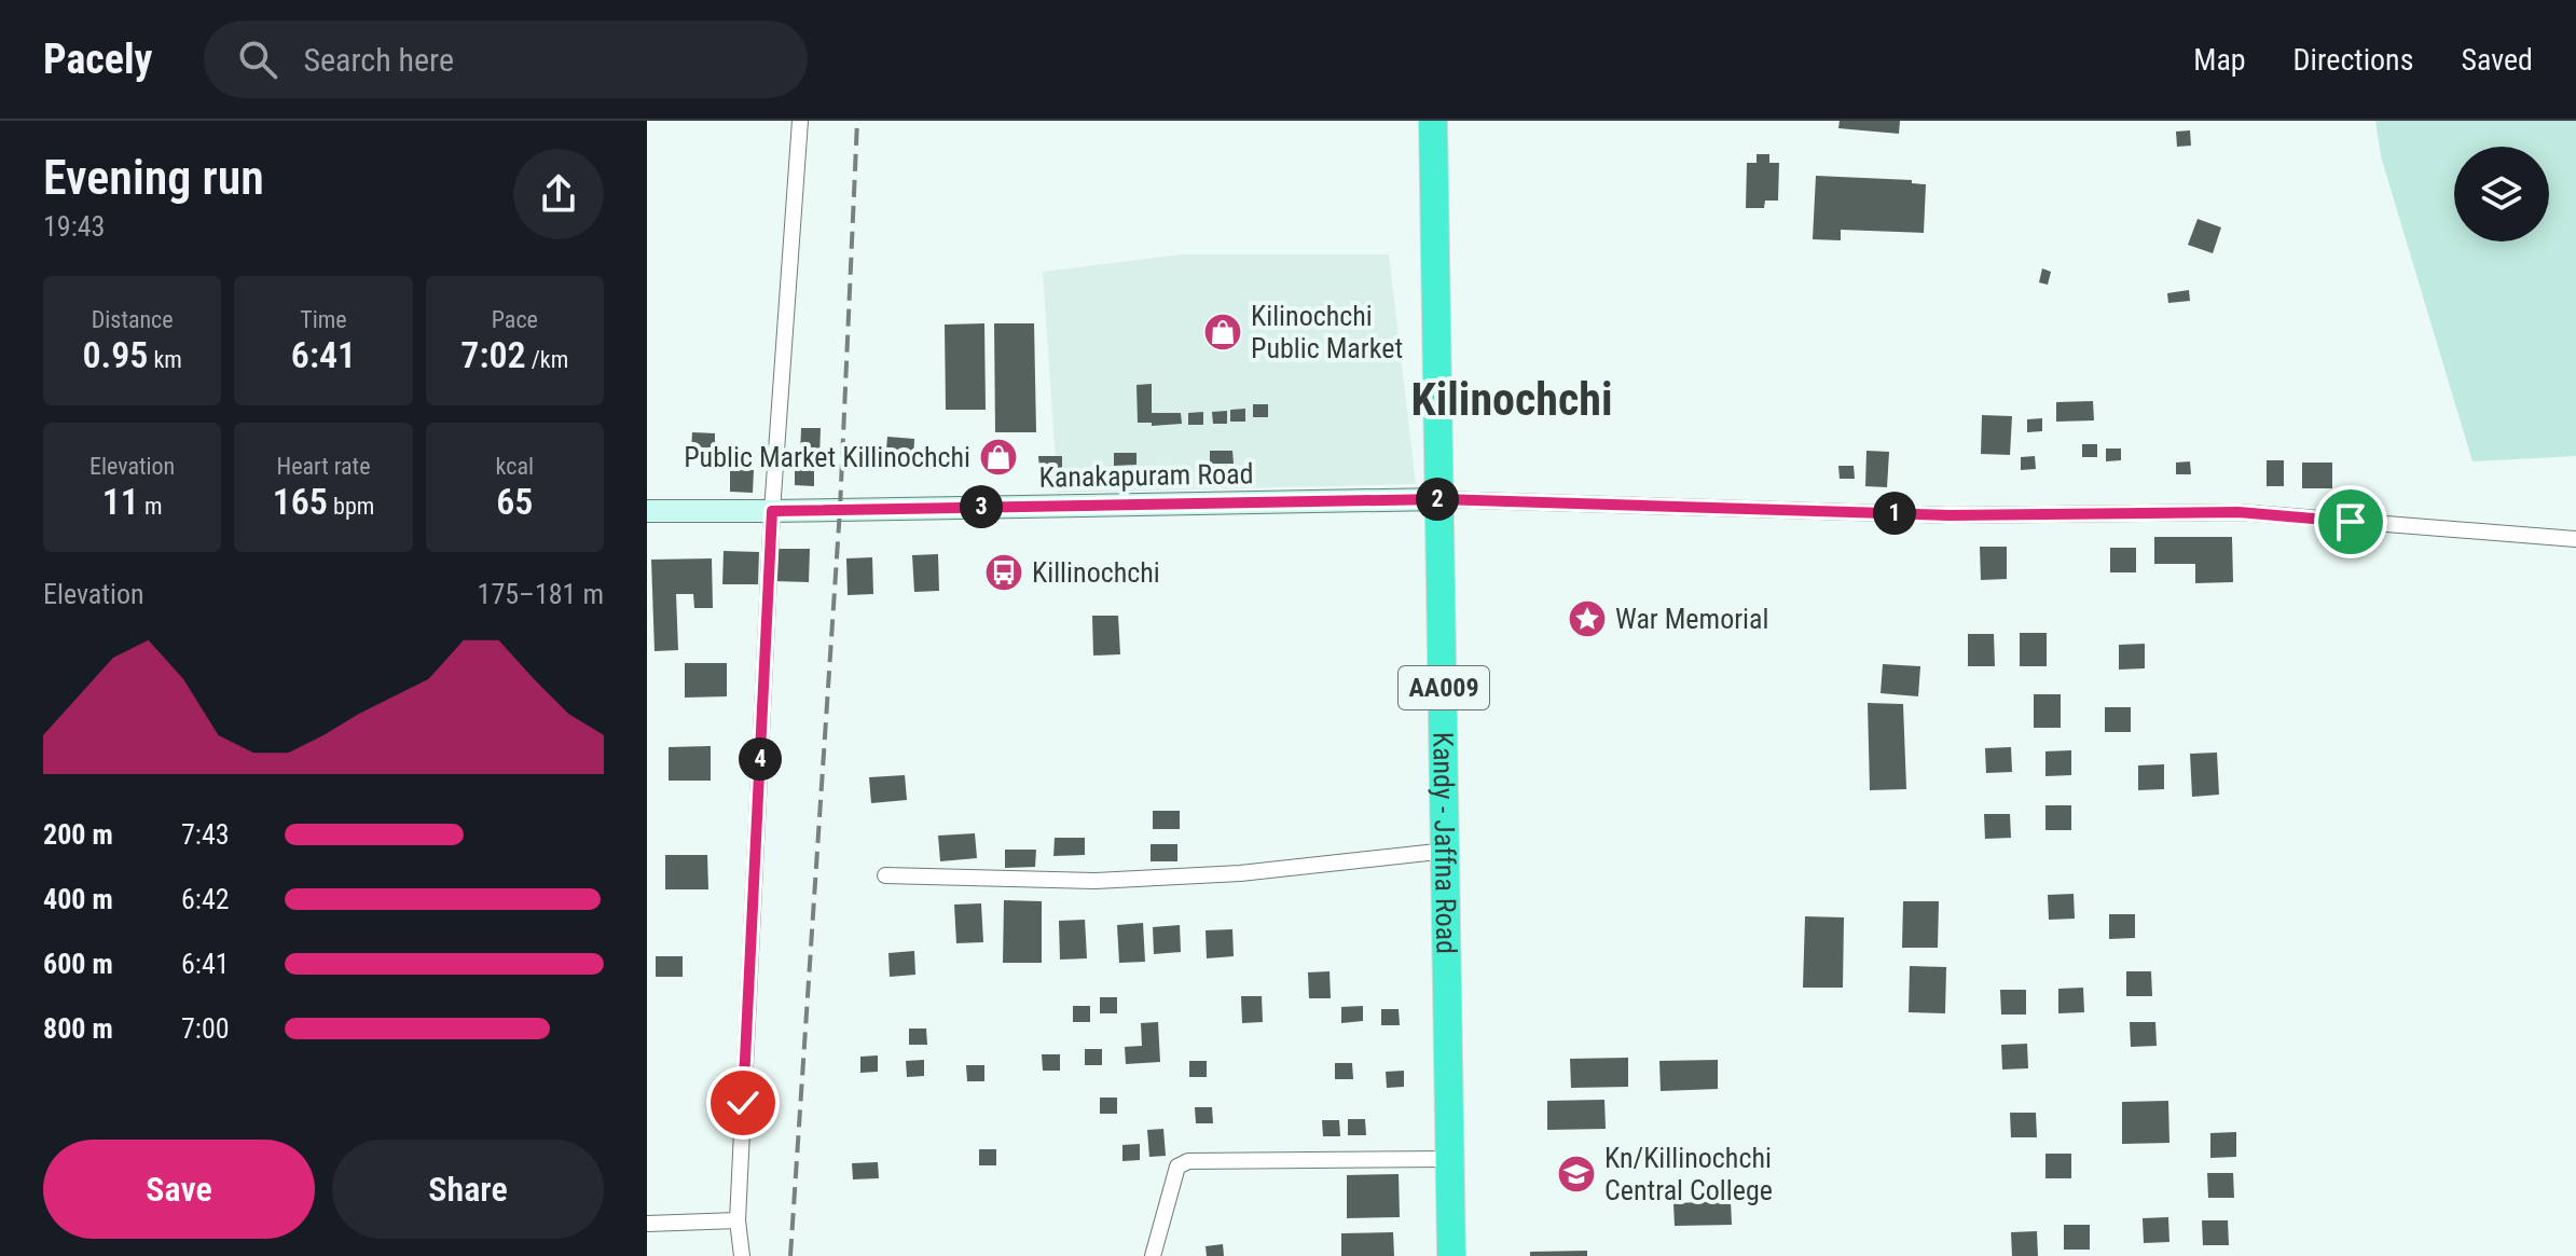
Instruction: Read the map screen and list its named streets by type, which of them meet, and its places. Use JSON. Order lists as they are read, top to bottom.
{
  "streets": {
    "highway": ["AA009", "Kandy - Jaffna Road"],
    "street": ["Kanakapuram Road"]
  },
  "crossings": [
    ["Kanakapuram Road", "Kandy - Jaffna Road"]
  ],
  "districts": ["Kilinochchi"],
  "places": {
    "shop": ["Kilinochchi Public Market", "Public Market Killinochchi"],
    "bus stop": ["Killinochchi"],
    "place": ["War Memorial"],
    "school or university": ["Kn/Killinochchi Central College"]
  },
  "page": {
    "header": "Pacely",
    "search": "Search here",
    "nav": ["Map", "Directions", "Saved"],
    "heading": ["Evening run", "19:43"],
    "stats": [
      ["Distance", "0.95 km"],
      ["Time", "6:41"],
      ["Pace", "7:02 /km"],
      ["Elevation", "11 m"],
      ["Heart rate", "165 bpm"],
      ["kcal", "65"]
    ],
    "pins": [
      "2",
      "3",
      "1",
      "4"
    ],
    "chart": ["Elevation", "175–181 m"],
    "list": [
      {
        "name": "200 m",
        "note": "7:43"
      },
      {
        "name": "400 m",
        "note": "6:42"
      },
      {
        "name": "600 m",
        "note": "6:41"
      },
      {
        "name": "800 m",
        "note": "7:00"
      }
    ],
    "buttons": ["Save", "Share"]
  }
}
